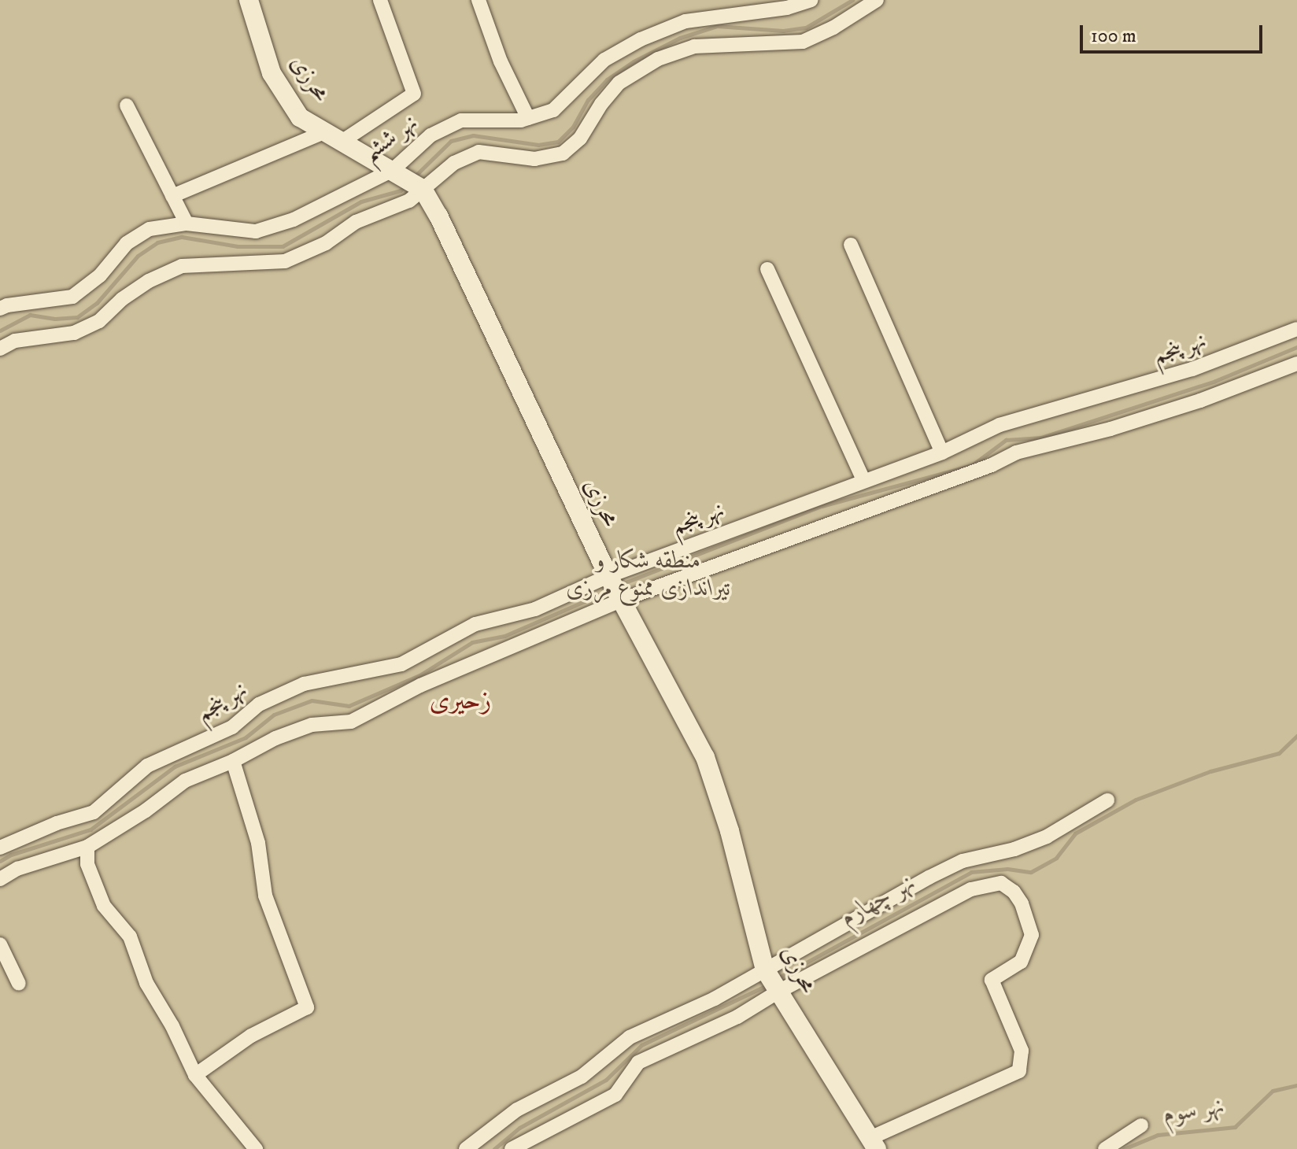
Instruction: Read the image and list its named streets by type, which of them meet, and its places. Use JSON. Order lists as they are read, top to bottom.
{
  "streets": {
    "street": ["محرزی", "نهر ششم", "نهر پنجم"]
  },
  "crossings": [
    ["محرزی", "نهر ششم"],
    ["محرزی", "نهر پنجم"]
  ],
  "districts": ["زحیری"],
  "water": ["نهر چهارم", "نهر سوم"],
  "parks": ["منطقه شکار و تیراندازی ممنوع مرزی"],
  "scale_bar": "100 m"
}
